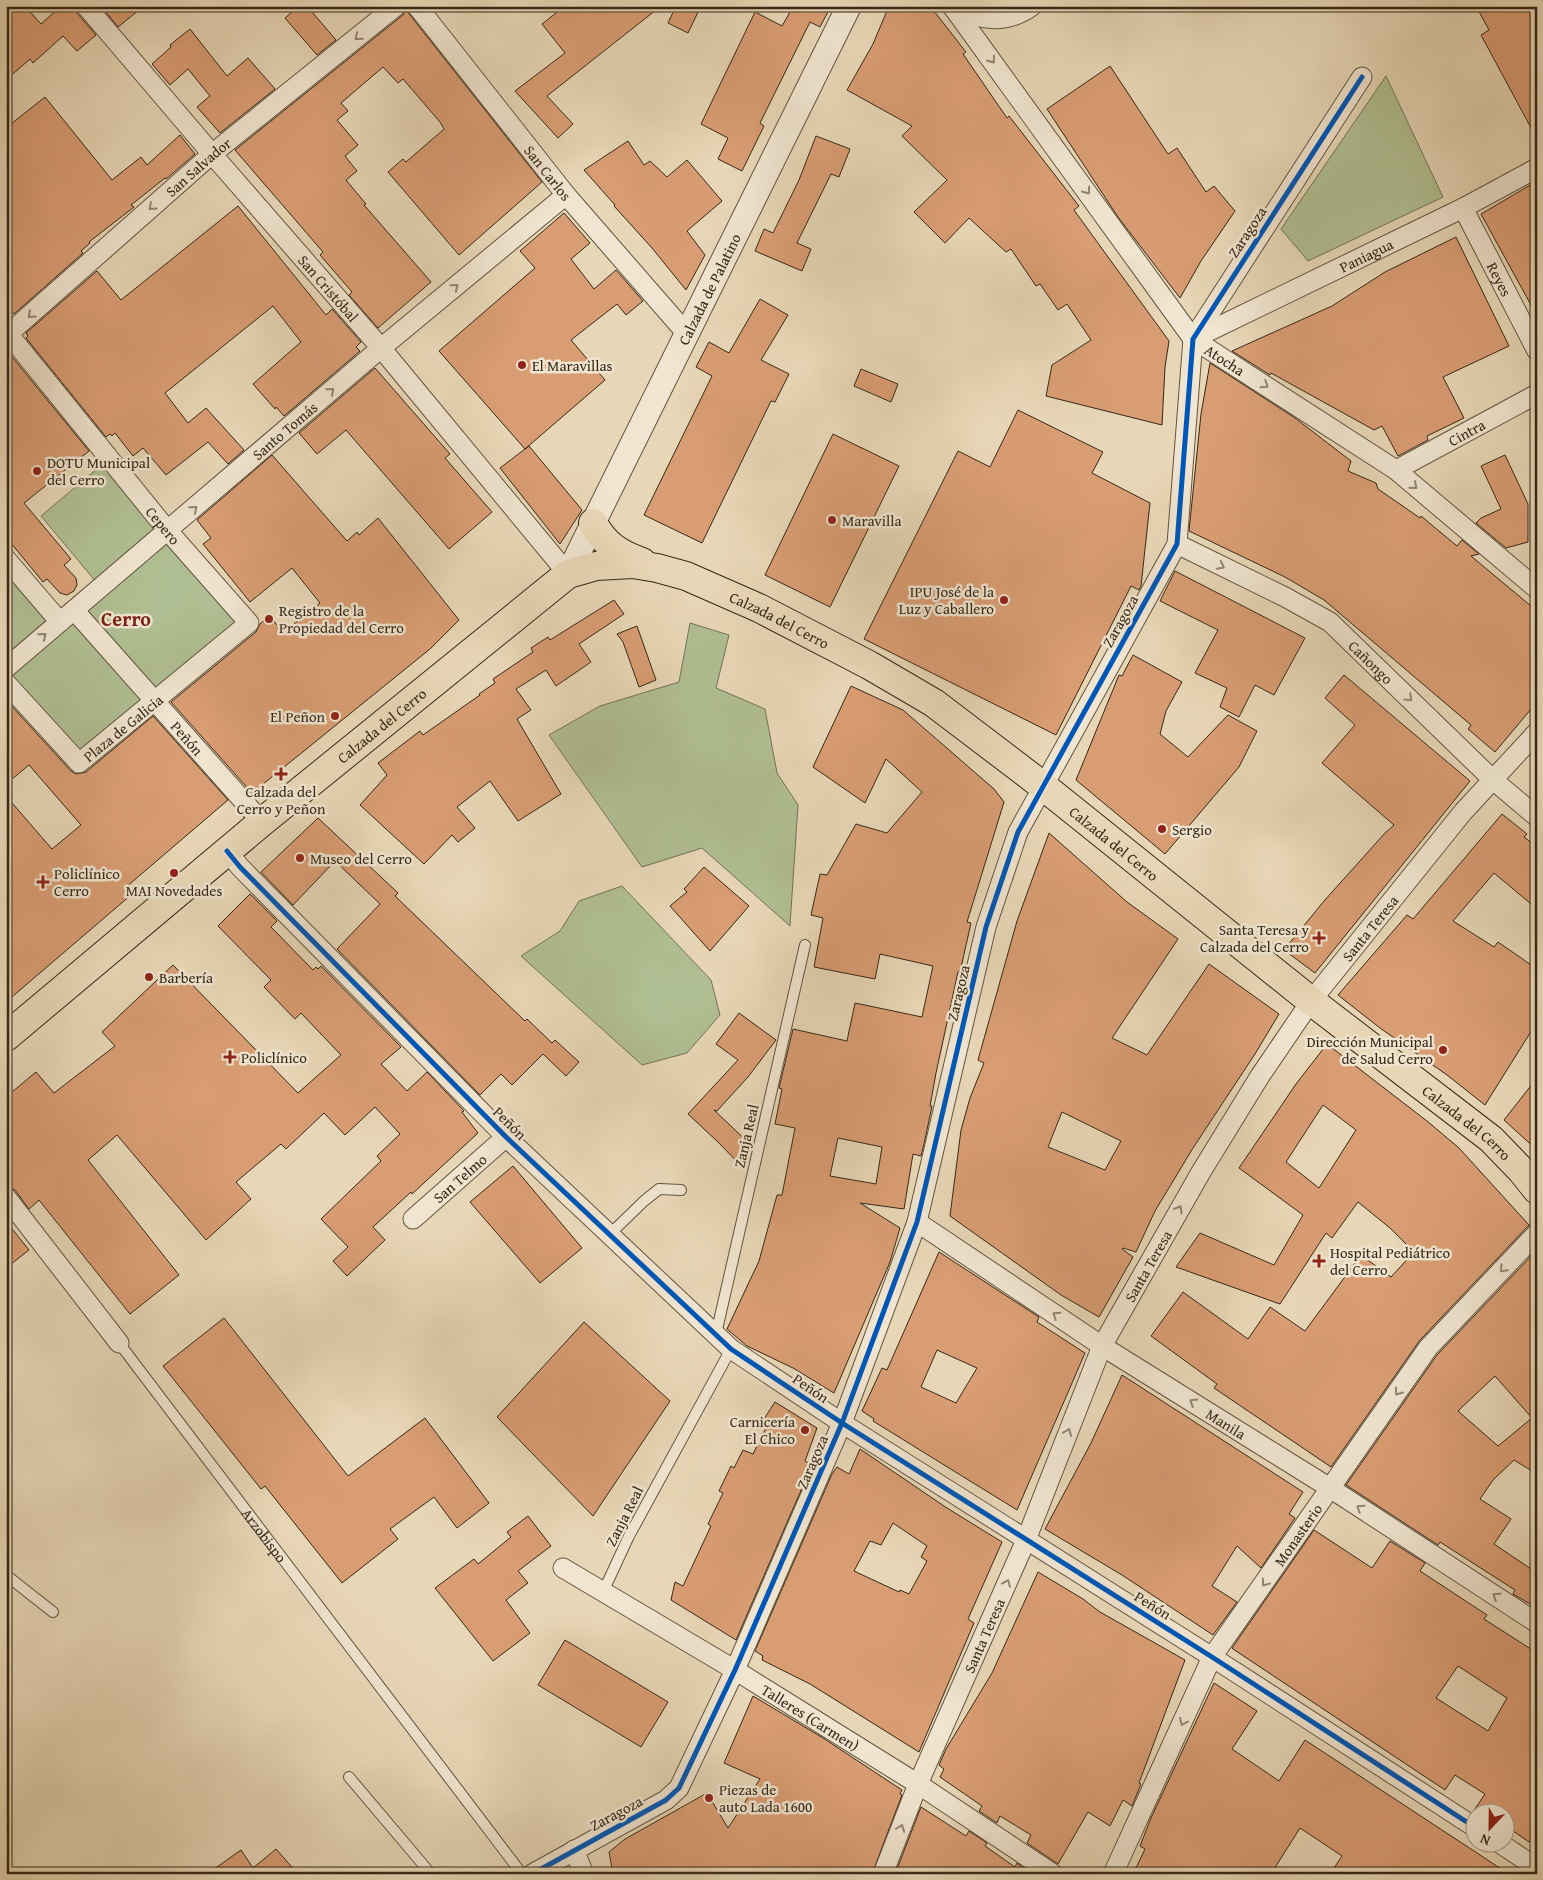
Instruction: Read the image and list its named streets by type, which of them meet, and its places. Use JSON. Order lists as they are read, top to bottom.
{
  "streets": {
    "main road": ["Calzada del Cerro"],
    "street": [
      "San Salvador",
      "San Carlos",
      "Zaragoza",
      "Paniagua",
      "Reyes",
      "San Cristóbal",
      "Calzada de Palatino",
      "Atocha",
      "Santo Tomás",
      "Cintra",
      "Cepero",
      "Cañongo",
      "Plaza de Galicia",
      "Peñón",
      "Santa Teresa",
      "San Telmo",
      "Manila",
      "Arzobispo",
      "Monasterio",
      "Talleres (Carmen)"
    ],
    "lane": ["Zanja Real"]
  },
  "crossings": [
    ["San Salvador", "San Cristóbal"],
    ["San Salvador", "Cepero"],
    ["San Carlos", "Calzada de Palatino"],
    ["San Carlos", "Santo Tomás"],
    ["Zaragoza", "Paniagua"],
    ["Zaragoza", "Atocha"],
    ["Zaragoza", "Calzada del Cerro"],
    ["Zaragoza", "Cañongo"],
    ["Zaragoza", "Peñón"],
    ["Zaragoza", "Manila"],
    ["Zaragoza", "Talleres (Carmen)"],
    ["Paniagua", "Reyes"],
    ["Paniagua", "Atocha"],
    ["San Cristóbal", "Calzada de Palatino"],
    ["San Cristóbal", "Santo Tomás"],
    ["San Cristóbal", "Calzada del Cerro"],
    ["Calzada de Palatino", "Calzada del Cerro"],
    ["Atocha", "Cintra"],
    ["Santo Tomás", "Cepero"],
    ["Santo Tomás", "Peñón"],
    ["Cepero", "Plaza de Galicia"],
    ["Calzada del Cerro", "Peñón"],
    ["Calzada del Cerro", "Santa Teresa"],
    ["Cañongo", "Santa Teresa"],
    ["Plaza de Galicia", "Peñón"],
    ["Peñón", "Santa Teresa"],
    ["Peñón", "Zanja Real"],
    ["Peñón", "San Telmo"],
    ["Peñón", "Monasterio"],
    ["Santa Teresa", "Manila"],
    ["Santa Teresa", "Talleres (Carmen)"],
    ["Zanja Real", "Talleres (Carmen)"],
    ["Manila", "Monasterio"]
  ],
  "one_way": [
    "San Salvador",
    "Atocha",
    "Santo Tomás",
    "Cañongo",
    "Santa Teresa",
    "Manila",
    "Monasterio"
  ],
  "districts": ["Cerro"],
  "places": {
    "other": [
      "El Maravillas",
      "DOTU Municipal del Cerro",
      "Maravilla",
      "IPU José de la Luz y Caballero",
      "Registro de la Propiedad del Cerro",
      "El Peñon",
      "Sergio",
      "Museo del Cerro",
      "MAI Novedades",
      "Barbería",
      "Dirección Municipal de Salud Cerro",
      "Carnicería El Chico",
      "Piezas de auto Lada 1600"
    ],
    "health": [
      "Calzada del Cerro y Peñon",
      "Policlínico Cerro",
      "Santa Teresa y Calzada del Cerro",
      "Policlínico",
      "Hospital Pediátrico del Cerro"
    ]
  },
  "north": "bottom"
}
